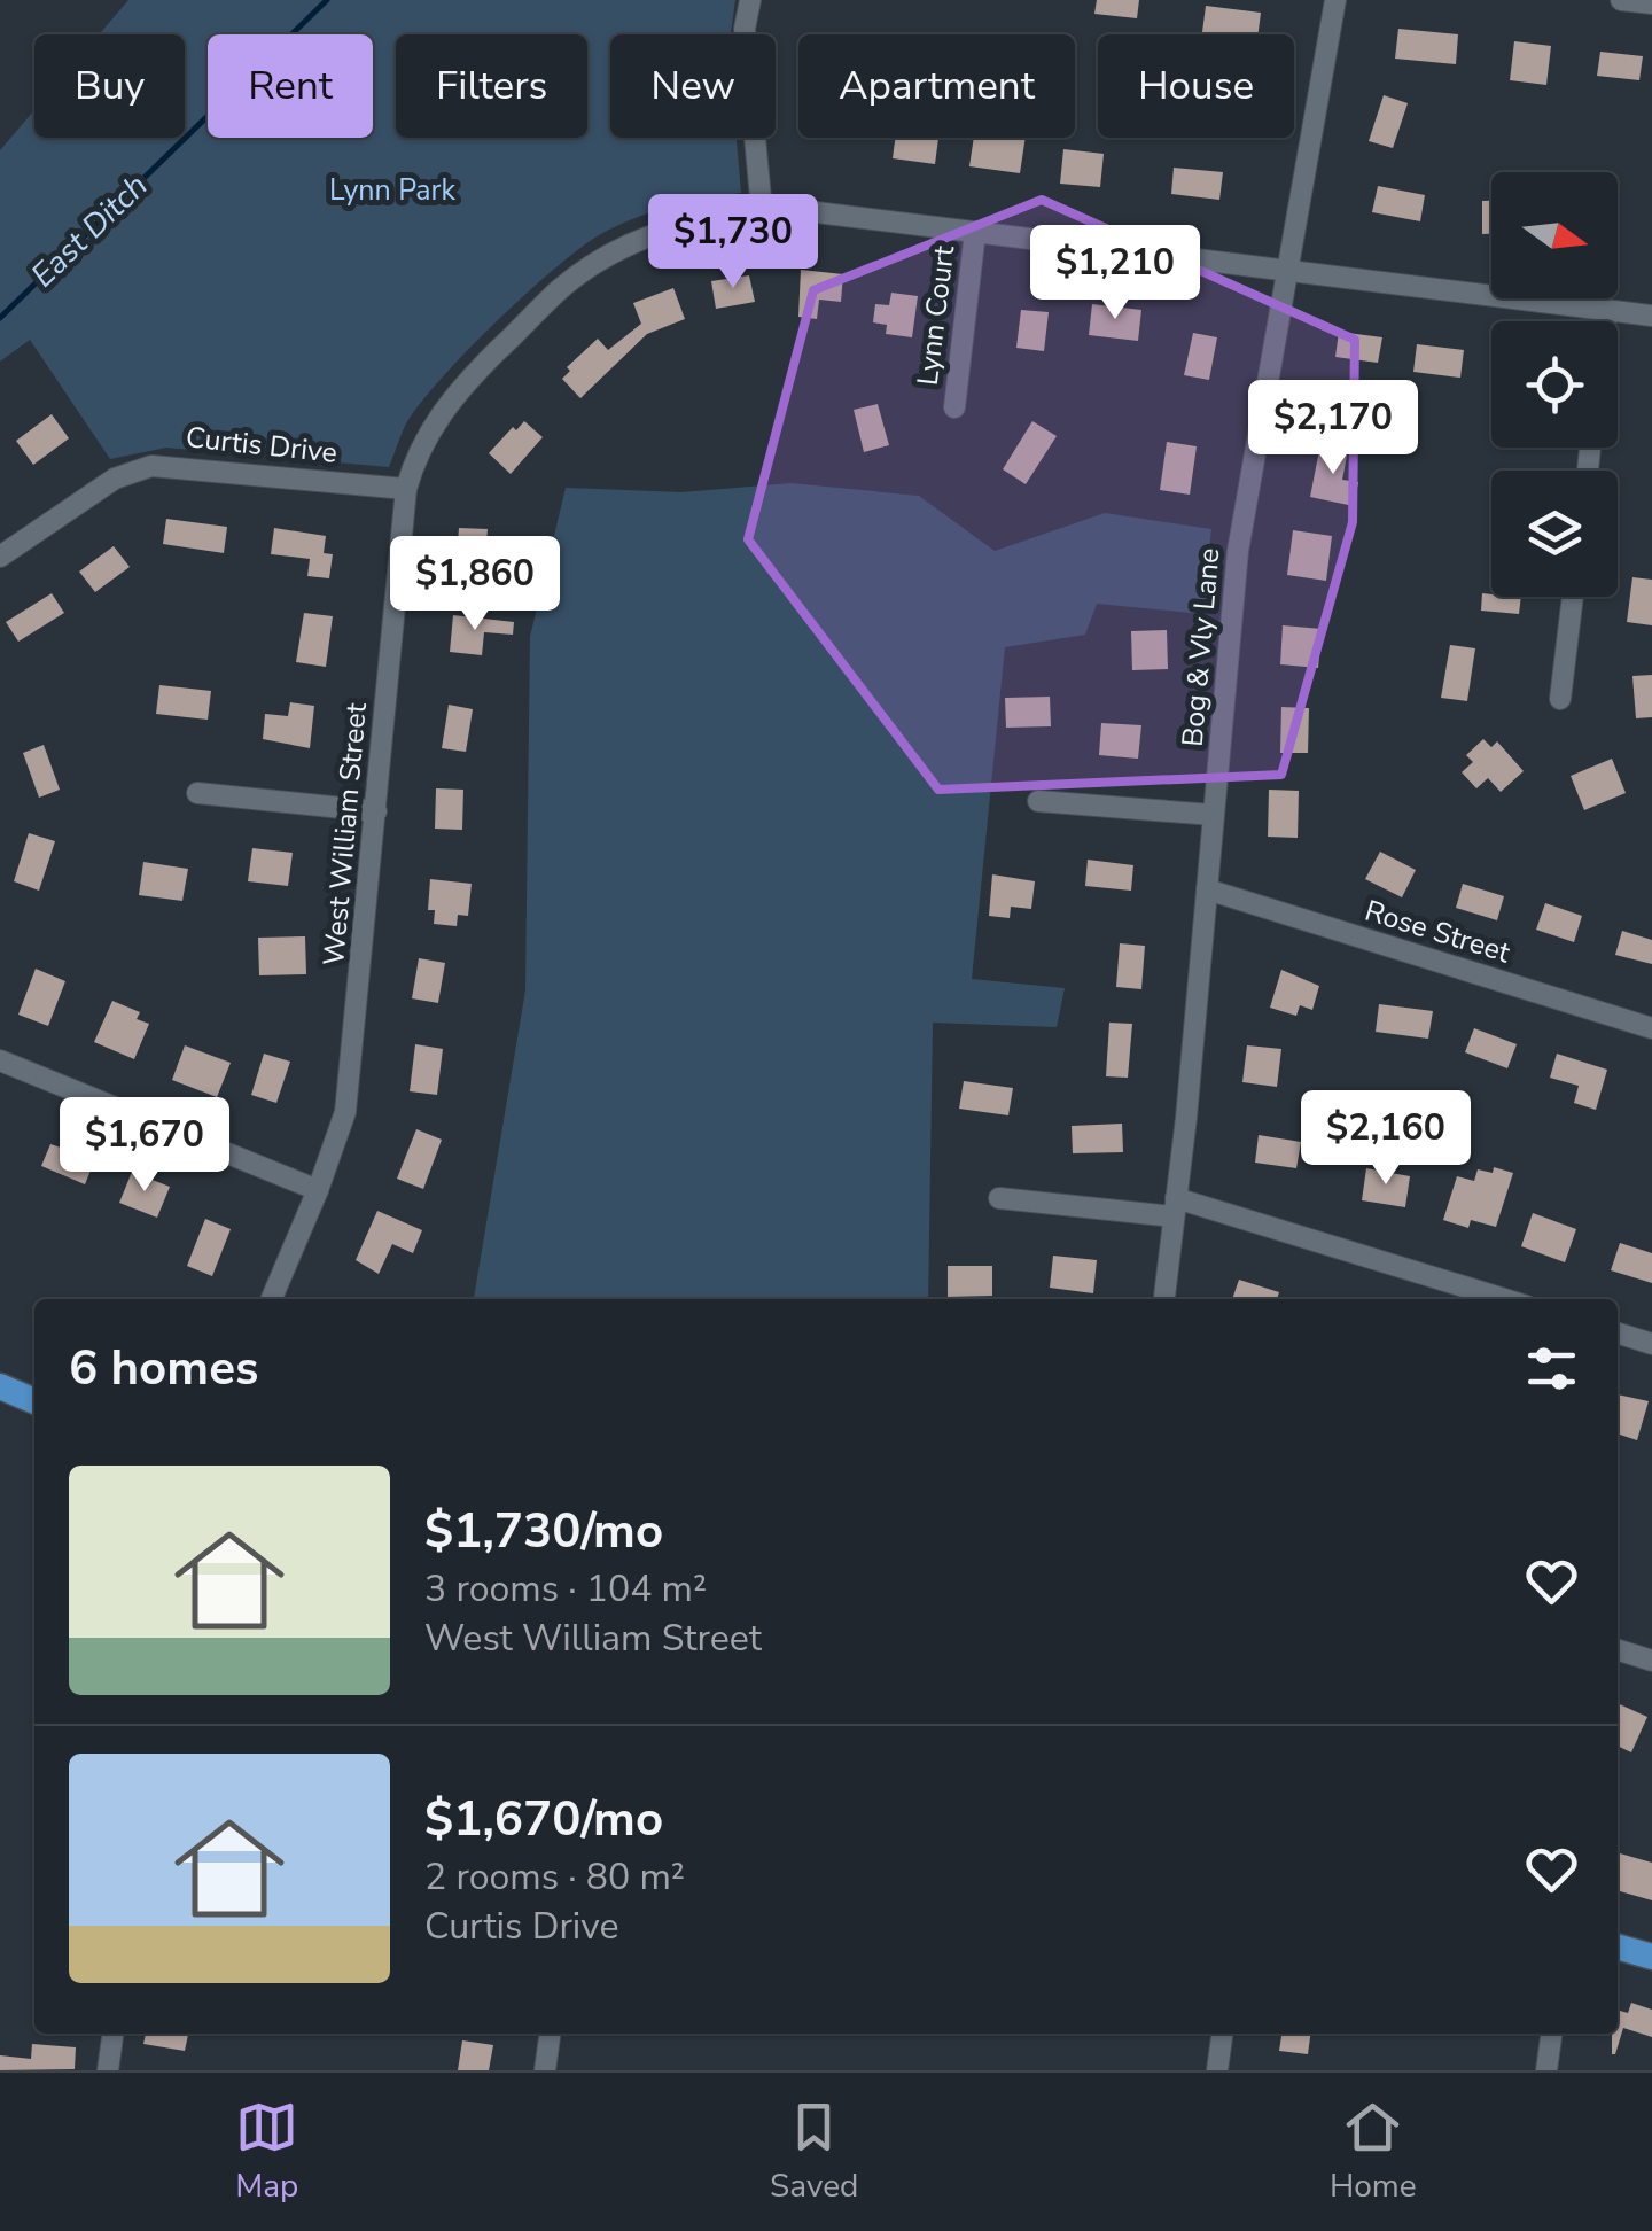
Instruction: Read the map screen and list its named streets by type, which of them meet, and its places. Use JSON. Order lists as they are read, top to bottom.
{
  "streets": {
    "street": [
      "Lynn Court",
      "Curtis Drive",
      "Bog & Vly Lane",
      "West William Street",
      "Rose Street"
    ]
  },
  "crossings": [
    ["Lynn Court", "West William Street"],
    ["Curtis Drive", "West William Street"],
    ["Bog & Vly Lane", "West William Street"],
    ["Bog & Vly Lane", "Rose Street"]
  ],
  "water": ["East Ditch"],
  "parks": ["Lynn Park"],
  "north": "right",
  "page": {
    "chip": [
      "Buy",
      "Rent",
      "Filters",
      "New",
      "Apartment",
      "House"
    ],
    "price": [
      "$1,730",
      "$1,210",
      "$2,170",
      "$1,860",
      "$2,160",
      "$1,670"
    ],
    "heading": "6 homes",
    "list": [
      {
        "name": "$1,730/mo",
        "note": "3 rooms · 104 m² · West William Street"
      },
      {
        "name": "$1,670/mo",
        "note": "2 rooms · 80 m² · Curtis Drive"
      }
    ],
    "tabs": ["Map", "Saved", "Home"]
  }
}
